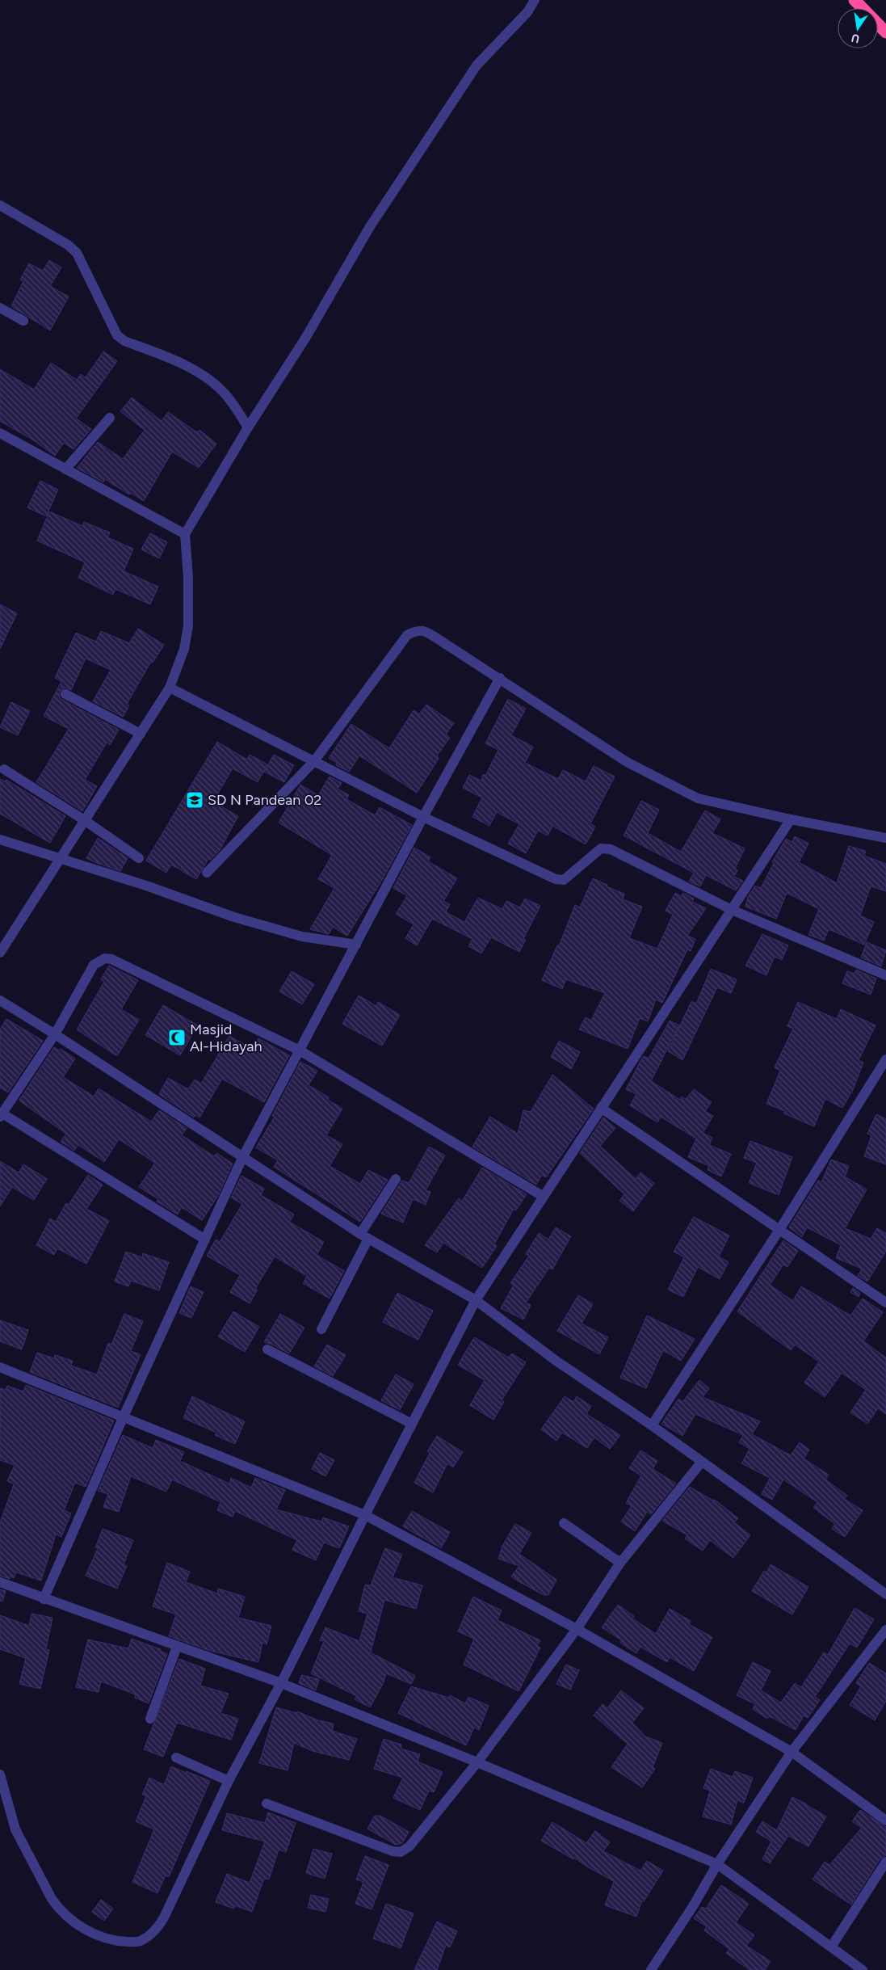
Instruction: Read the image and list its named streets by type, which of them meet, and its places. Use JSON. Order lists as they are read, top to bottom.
{
  "places": {
    "school or university": ["SD N Pandean 02"],
    "mosque": ["Masjid Al-Hidayah"]
  },
  "north": "bottom"
}
